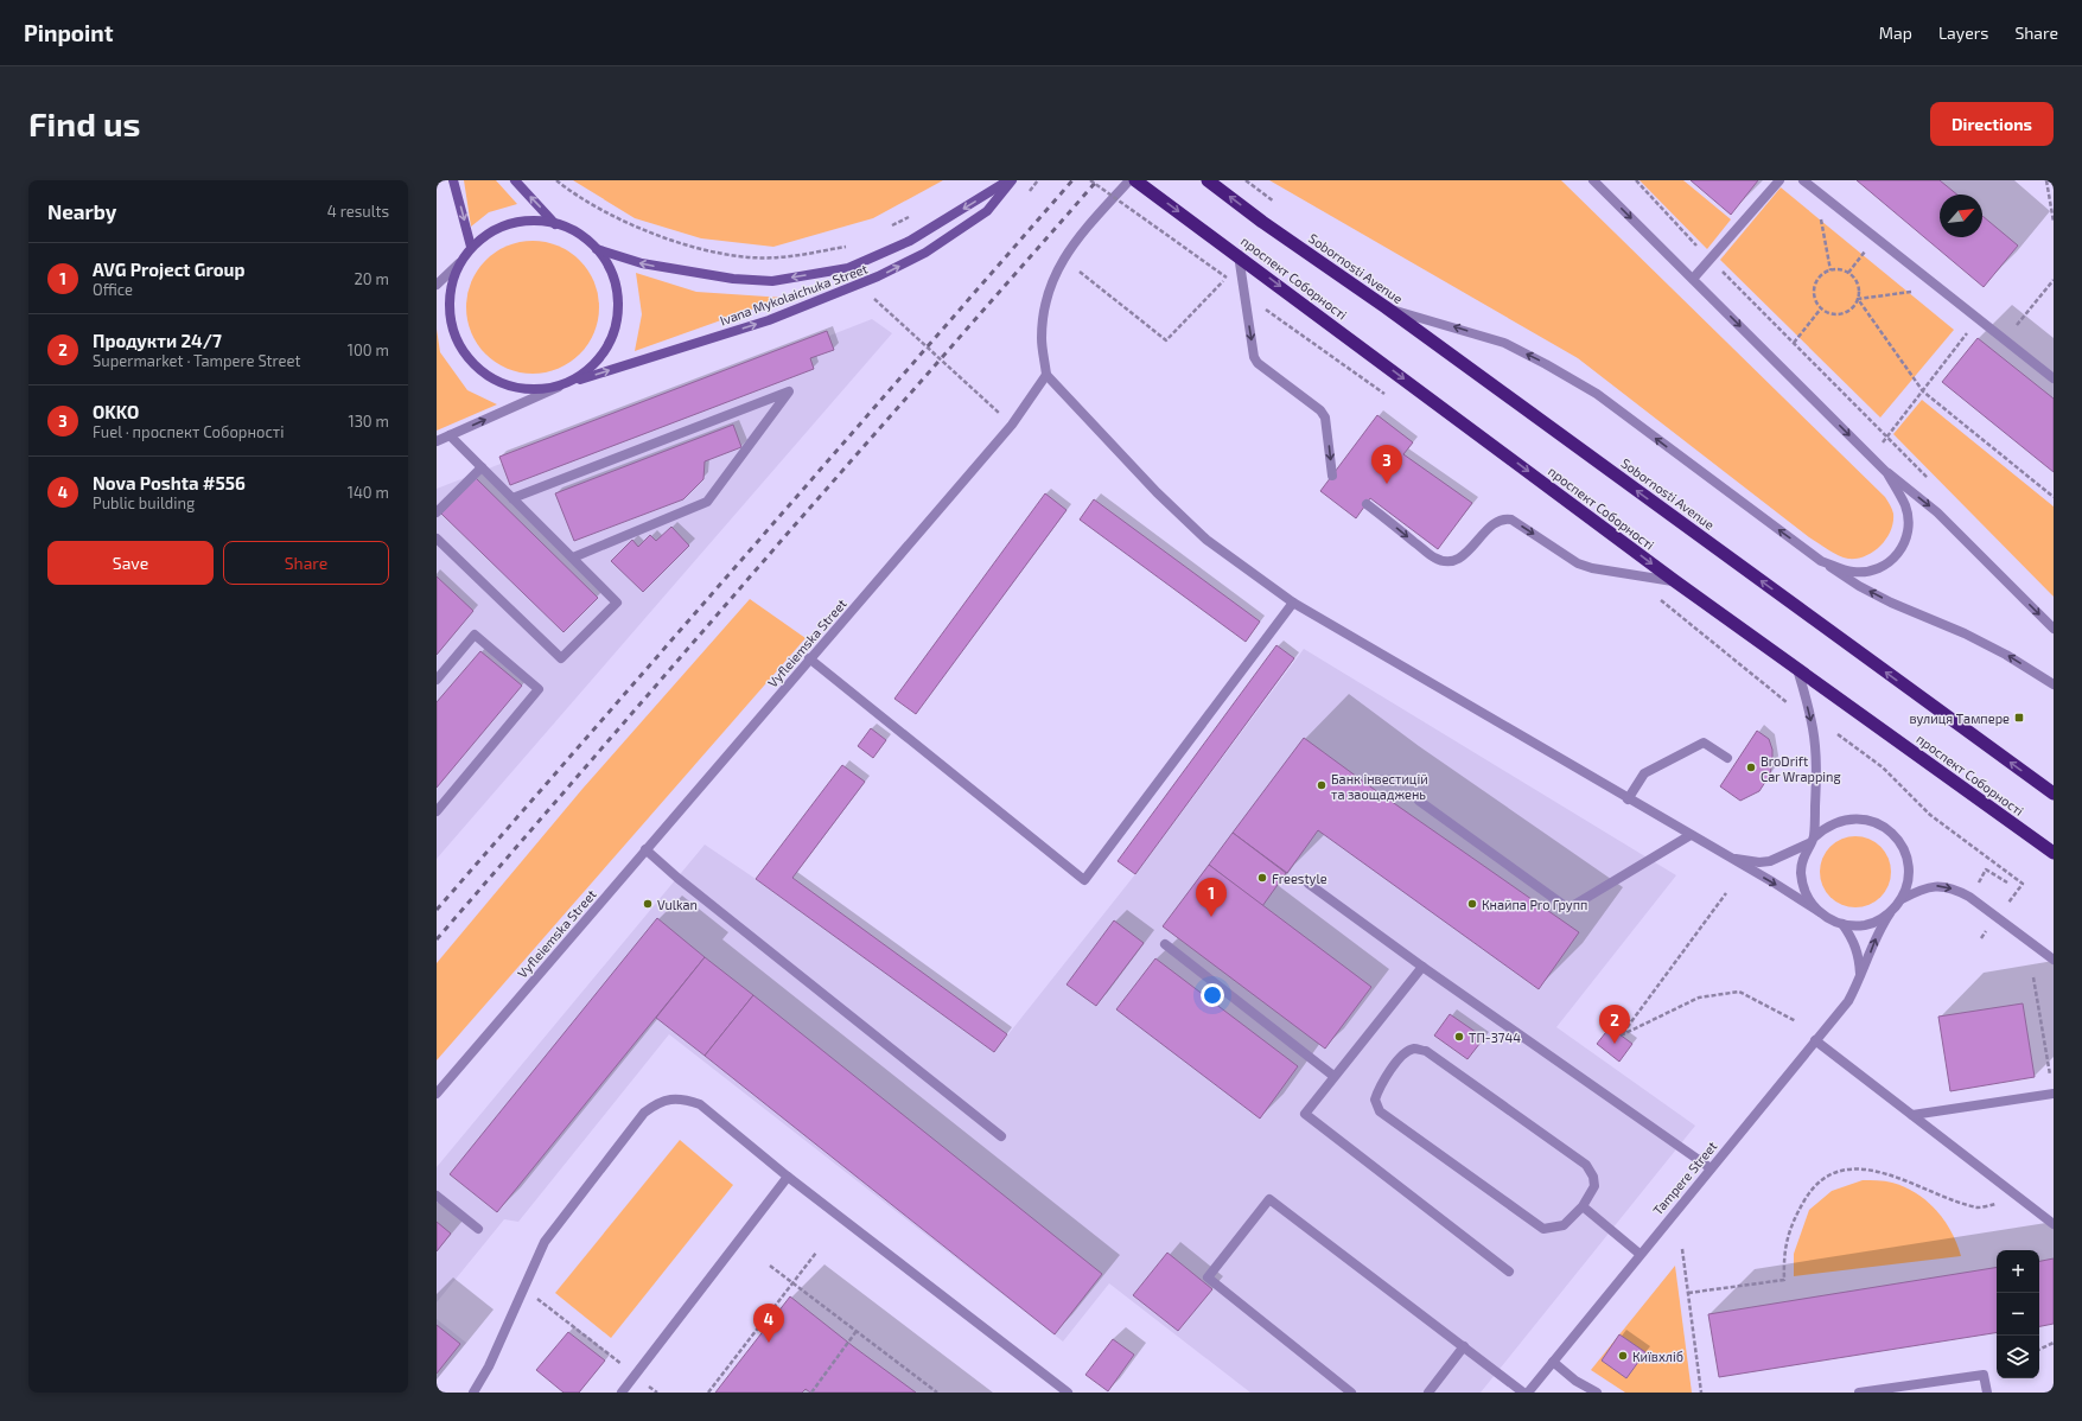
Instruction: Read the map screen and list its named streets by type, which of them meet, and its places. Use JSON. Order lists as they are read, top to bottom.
{
  "streets": {
    "highway": ["Sobornosti Avenue", "проспект Соборності"],
    "main road": ["Ivana Mykolaichuka Street"],
    "street": ["Vyfleiemska Street", "Tampere Street"]
  },
  "crossings": [
    ["Sobornosti Avenue", "проспект Соборності"]
  ],
  "one_way": ["Sobornosti Avenue", "проспект Соборності"],
  "places": {
    "transit": ["вулиця Тампере"],
    "other": [
      "BroDrift Car Wrapping",
      "Банк інвестицій та заощаджень",
      "Freestyle",
      "Vulkan",
      "Кнайпа Pro Групп",
      "ТП-3744",
      "Київхліб"
    ]
  },
  "north": "top right",
  "page": {
    "header": "Pinpoint",
    "nav": ["Map", "Layers", "Share"],
    "buttons": [
      "Directions",
      ["Save", "Share"]
    ],
    "title": "Find us",
    "heading": ["Nearby", "4 results"],
    "list": [
      {
        "mark": "1",
        "name": "AVG Project Group",
        "note": "Office",
        "value": "20 m"
      },
      {
        "mark": "2",
        "name": "Продукти 24/7",
        "note": "Supermarket · Tampere Street",
        "value": "100 m"
      },
      {
        "mark": "3",
        "name": "OKKO",
        "note": "Fuel · проспект Соборності",
        "value": "130 m"
      },
      {
        "mark": "4",
        "name": "Nova Poshta #556",
        "note": "Public building",
        "value": "140 m"
      }
    ],
    "pins": [
      "3",
      "1",
      "2",
      "4"
    ],
    "map_buttons": ["+", "−"]
  }
}
